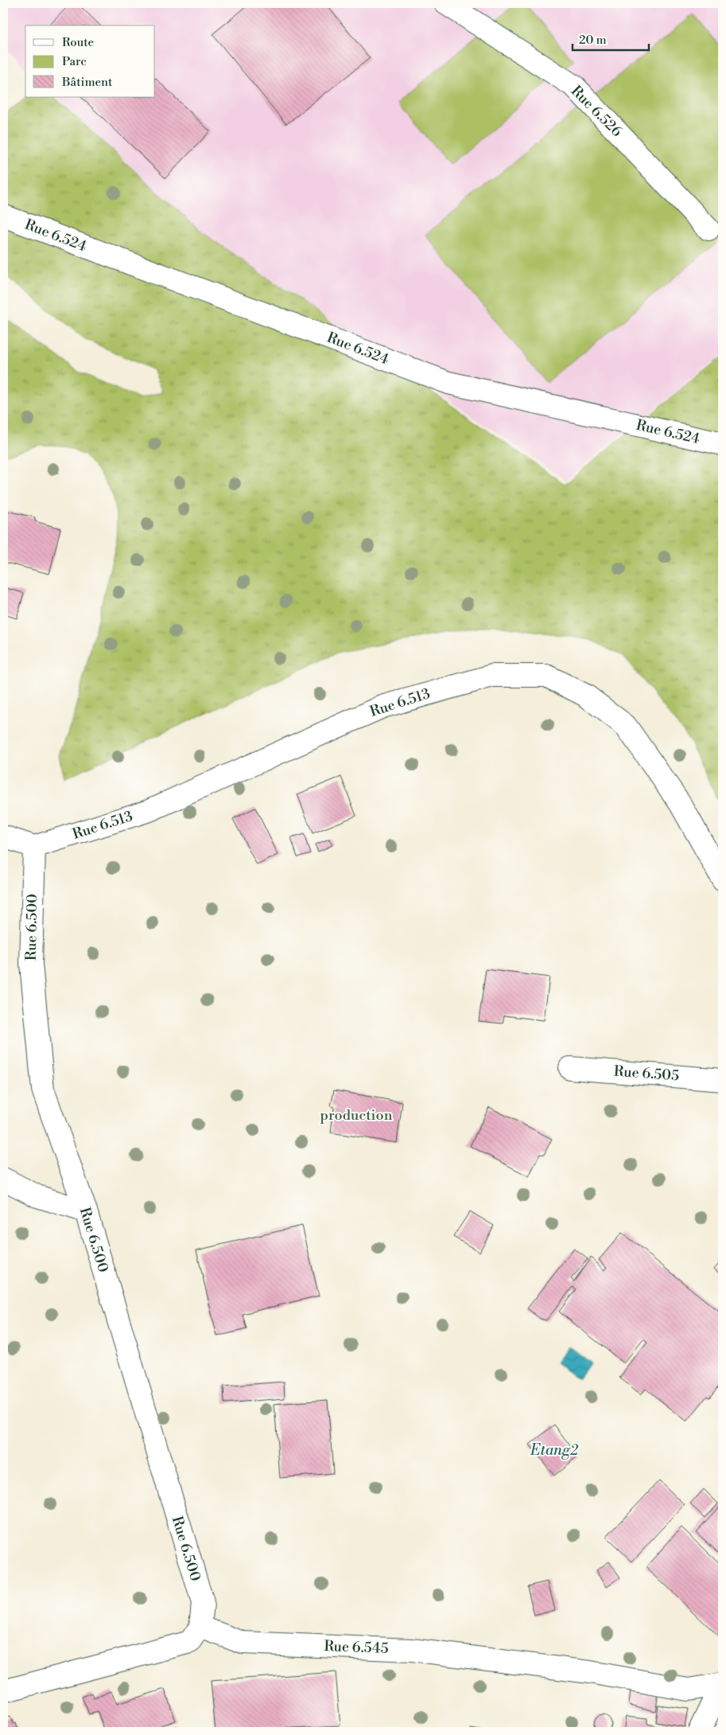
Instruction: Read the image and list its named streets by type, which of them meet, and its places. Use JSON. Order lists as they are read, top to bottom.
{
  "streets": {
    "street": [
      "Rue 6.526",
      "Rue 6.524",
      "Rue 6.513",
      "Rue 6.500",
      "Rue 6.505",
      "Rue 6.545"
    ]
  },
  "crossings": [
    ["Rue 6.513", "Rue 6.500"],
    ["Rue 6.500", "Rue 6.545"]
  ],
  "water": ["Etang2"],
  "parks": ["production"],
  "legend": ["Route", "Parc", "Bâtiment"],
  "scale_bar": "20 m"
}
